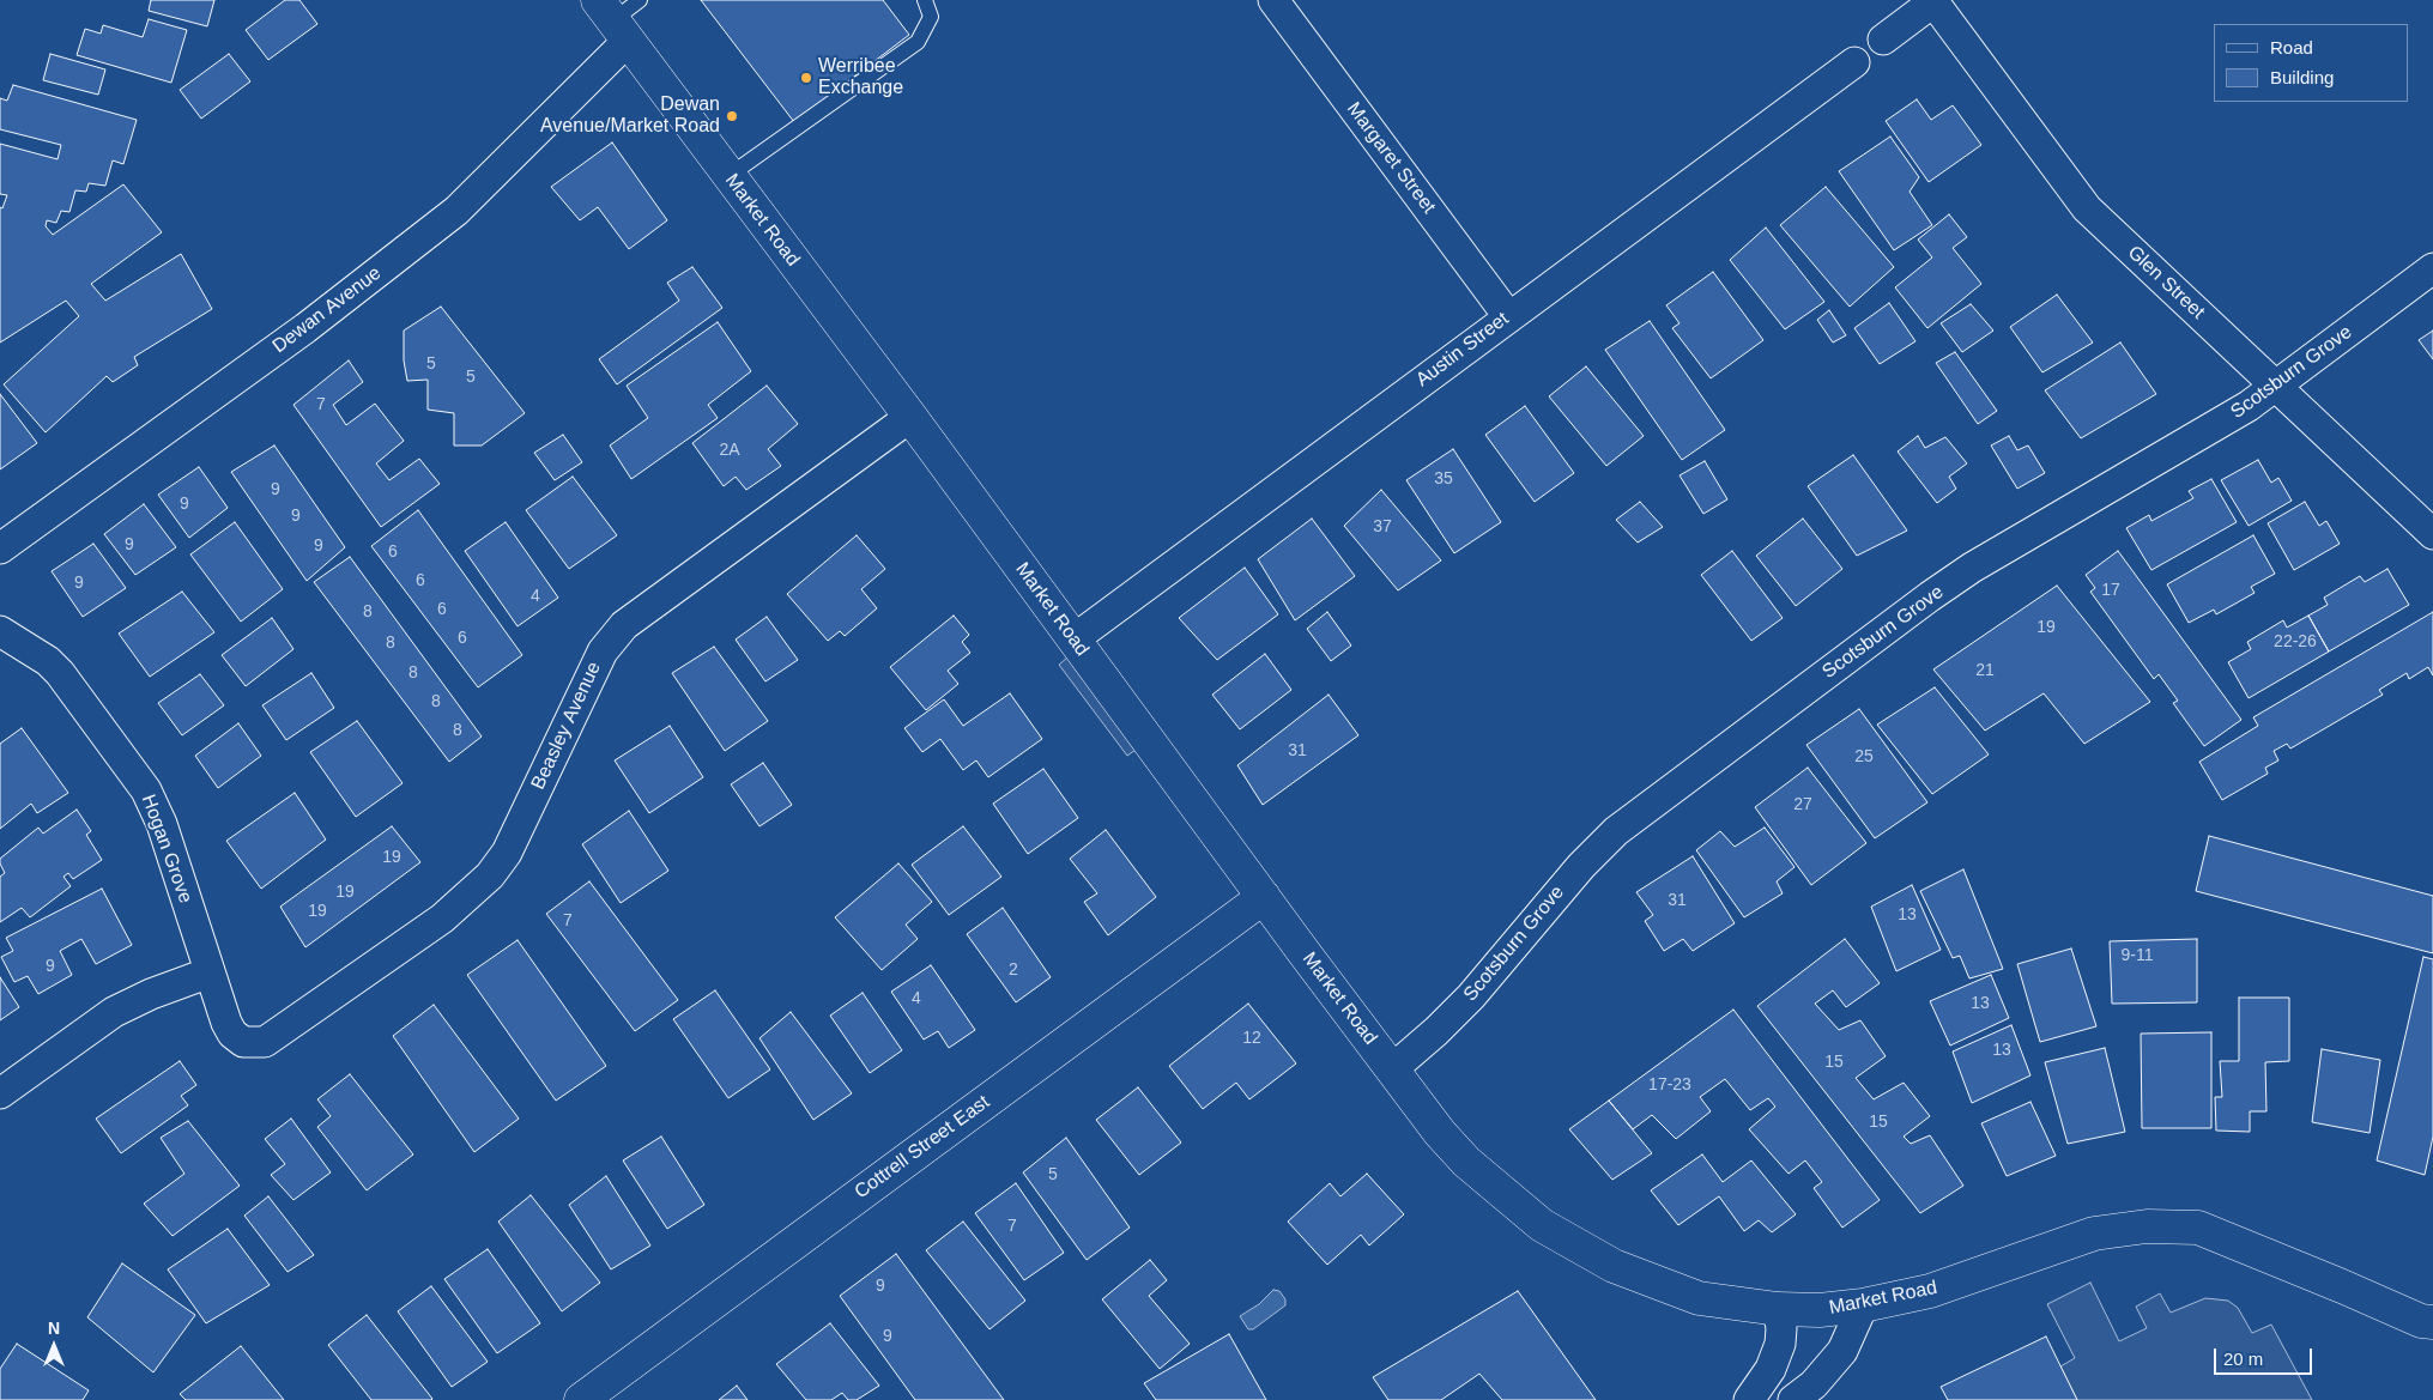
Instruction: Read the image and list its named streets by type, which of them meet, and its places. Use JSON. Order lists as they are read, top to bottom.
{
  "streets": {
    "street": [
      "Margaret Street",
      "Market Road",
      "Glen Street",
      "Dewan Avenue",
      "Austin Street",
      "Scotsburn Grove",
      "Beasley Avenue",
      "Hogan Grove",
      "Cottrell Street East"
    ]
  },
  "crossings": [
    ["Margaret Street", "Austin Street"],
    ["Market Road", "Dewan Avenue"],
    ["Market Road", "Austin Street"],
    ["Market Road", "Scotsburn Grove"],
    ["Market Road", "Beasley Avenue"],
    ["Market Road", "Cottrell Street East"],
    ["Glen Street", "Scotsburn Grove"],
    ["Beasley Avenue", "Hogan Grove"]
  ],
  "places": ["Werribee Exchange", "Dewan Avenue/Market Road"],
  "house_numbers": [
    "5",
    "5",
    "7",
    "2A",
    "35",
    "9",
    "9",
    "9",
    "37",
    "9",
    "9",
    "6",
    "6",
    "9",
    "17",
    "4",
    "6",
    "8",
    "19",
    "6",
    "22-26",
    "8",
    "21",
    "8",
    "8",
    "8",
    "31",
    "25",
    "27",
    "19",
    "19",
    "31",
    "19",
    "13",
    "7",
    "9-11",
    "9",
    "2",
    "4",
    "13",
    "12",
    "13",
    "15",
    "17-23",
    "15",
    "5",
    "7",
    "9",
    "9"
  ],
  "legend": ["Road", "Building"],
  "scale_bar": "20 m",
  "north": "top"
}
